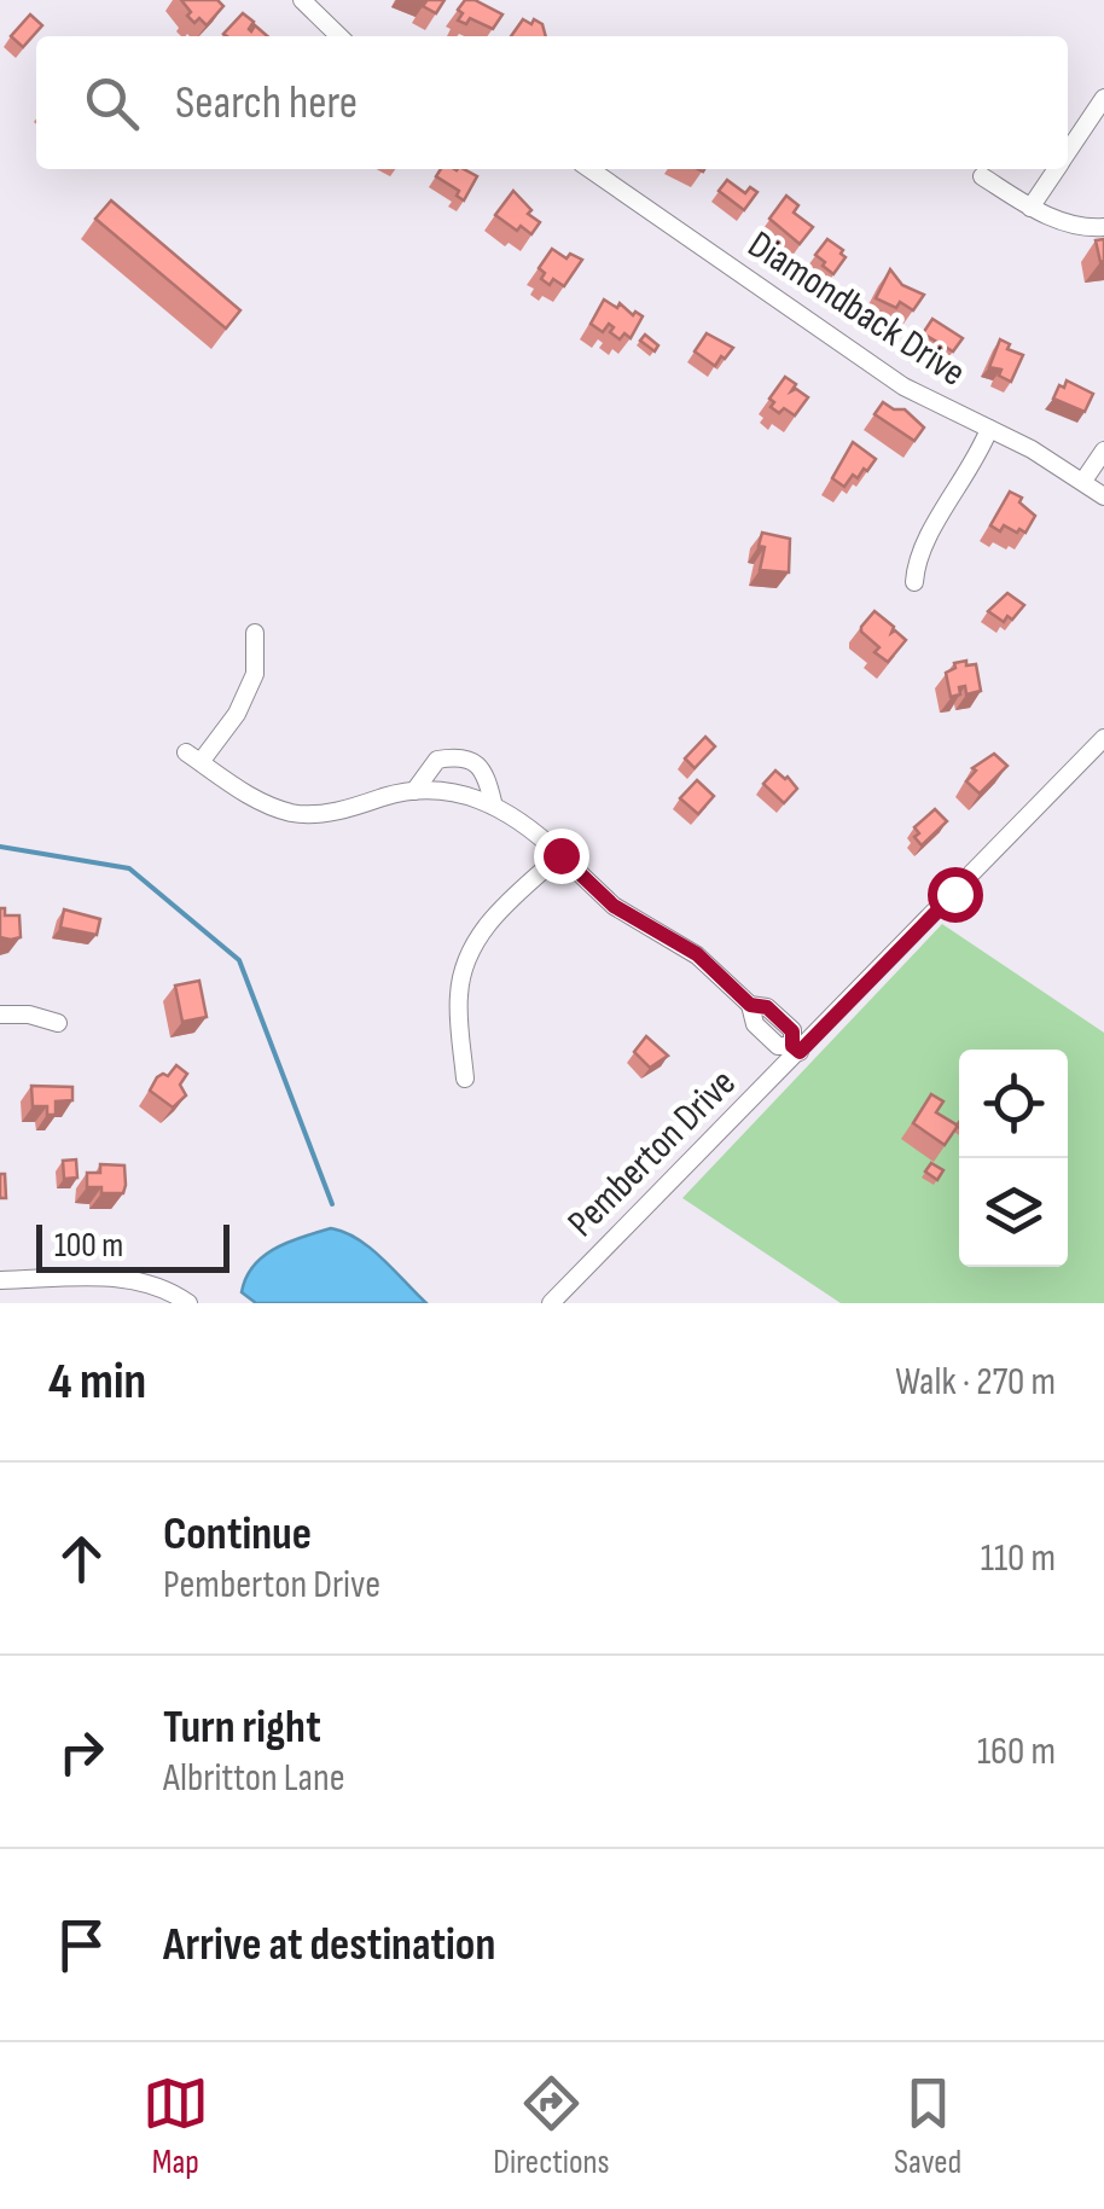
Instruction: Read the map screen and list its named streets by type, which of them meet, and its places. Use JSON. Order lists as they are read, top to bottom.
{
  "streets": {
    "street": ["Diamondback Drive", "Pemberton Drive"]
  },
  "scale_bar": "100 m",
  "page": {
    "search": "Search here",
    "scale": "100 m",
    "heading": ["4 min", "Walk · 270 m"],
    "list": [
      ["Continue", "Pemberton Drive", "110 m"],
      ["Turn right", "Albritton Lane", "160 m"],
      "Arrive at destination"
    ],
    "nav": ["Map", "Directions", "Saved"]
  }
}
